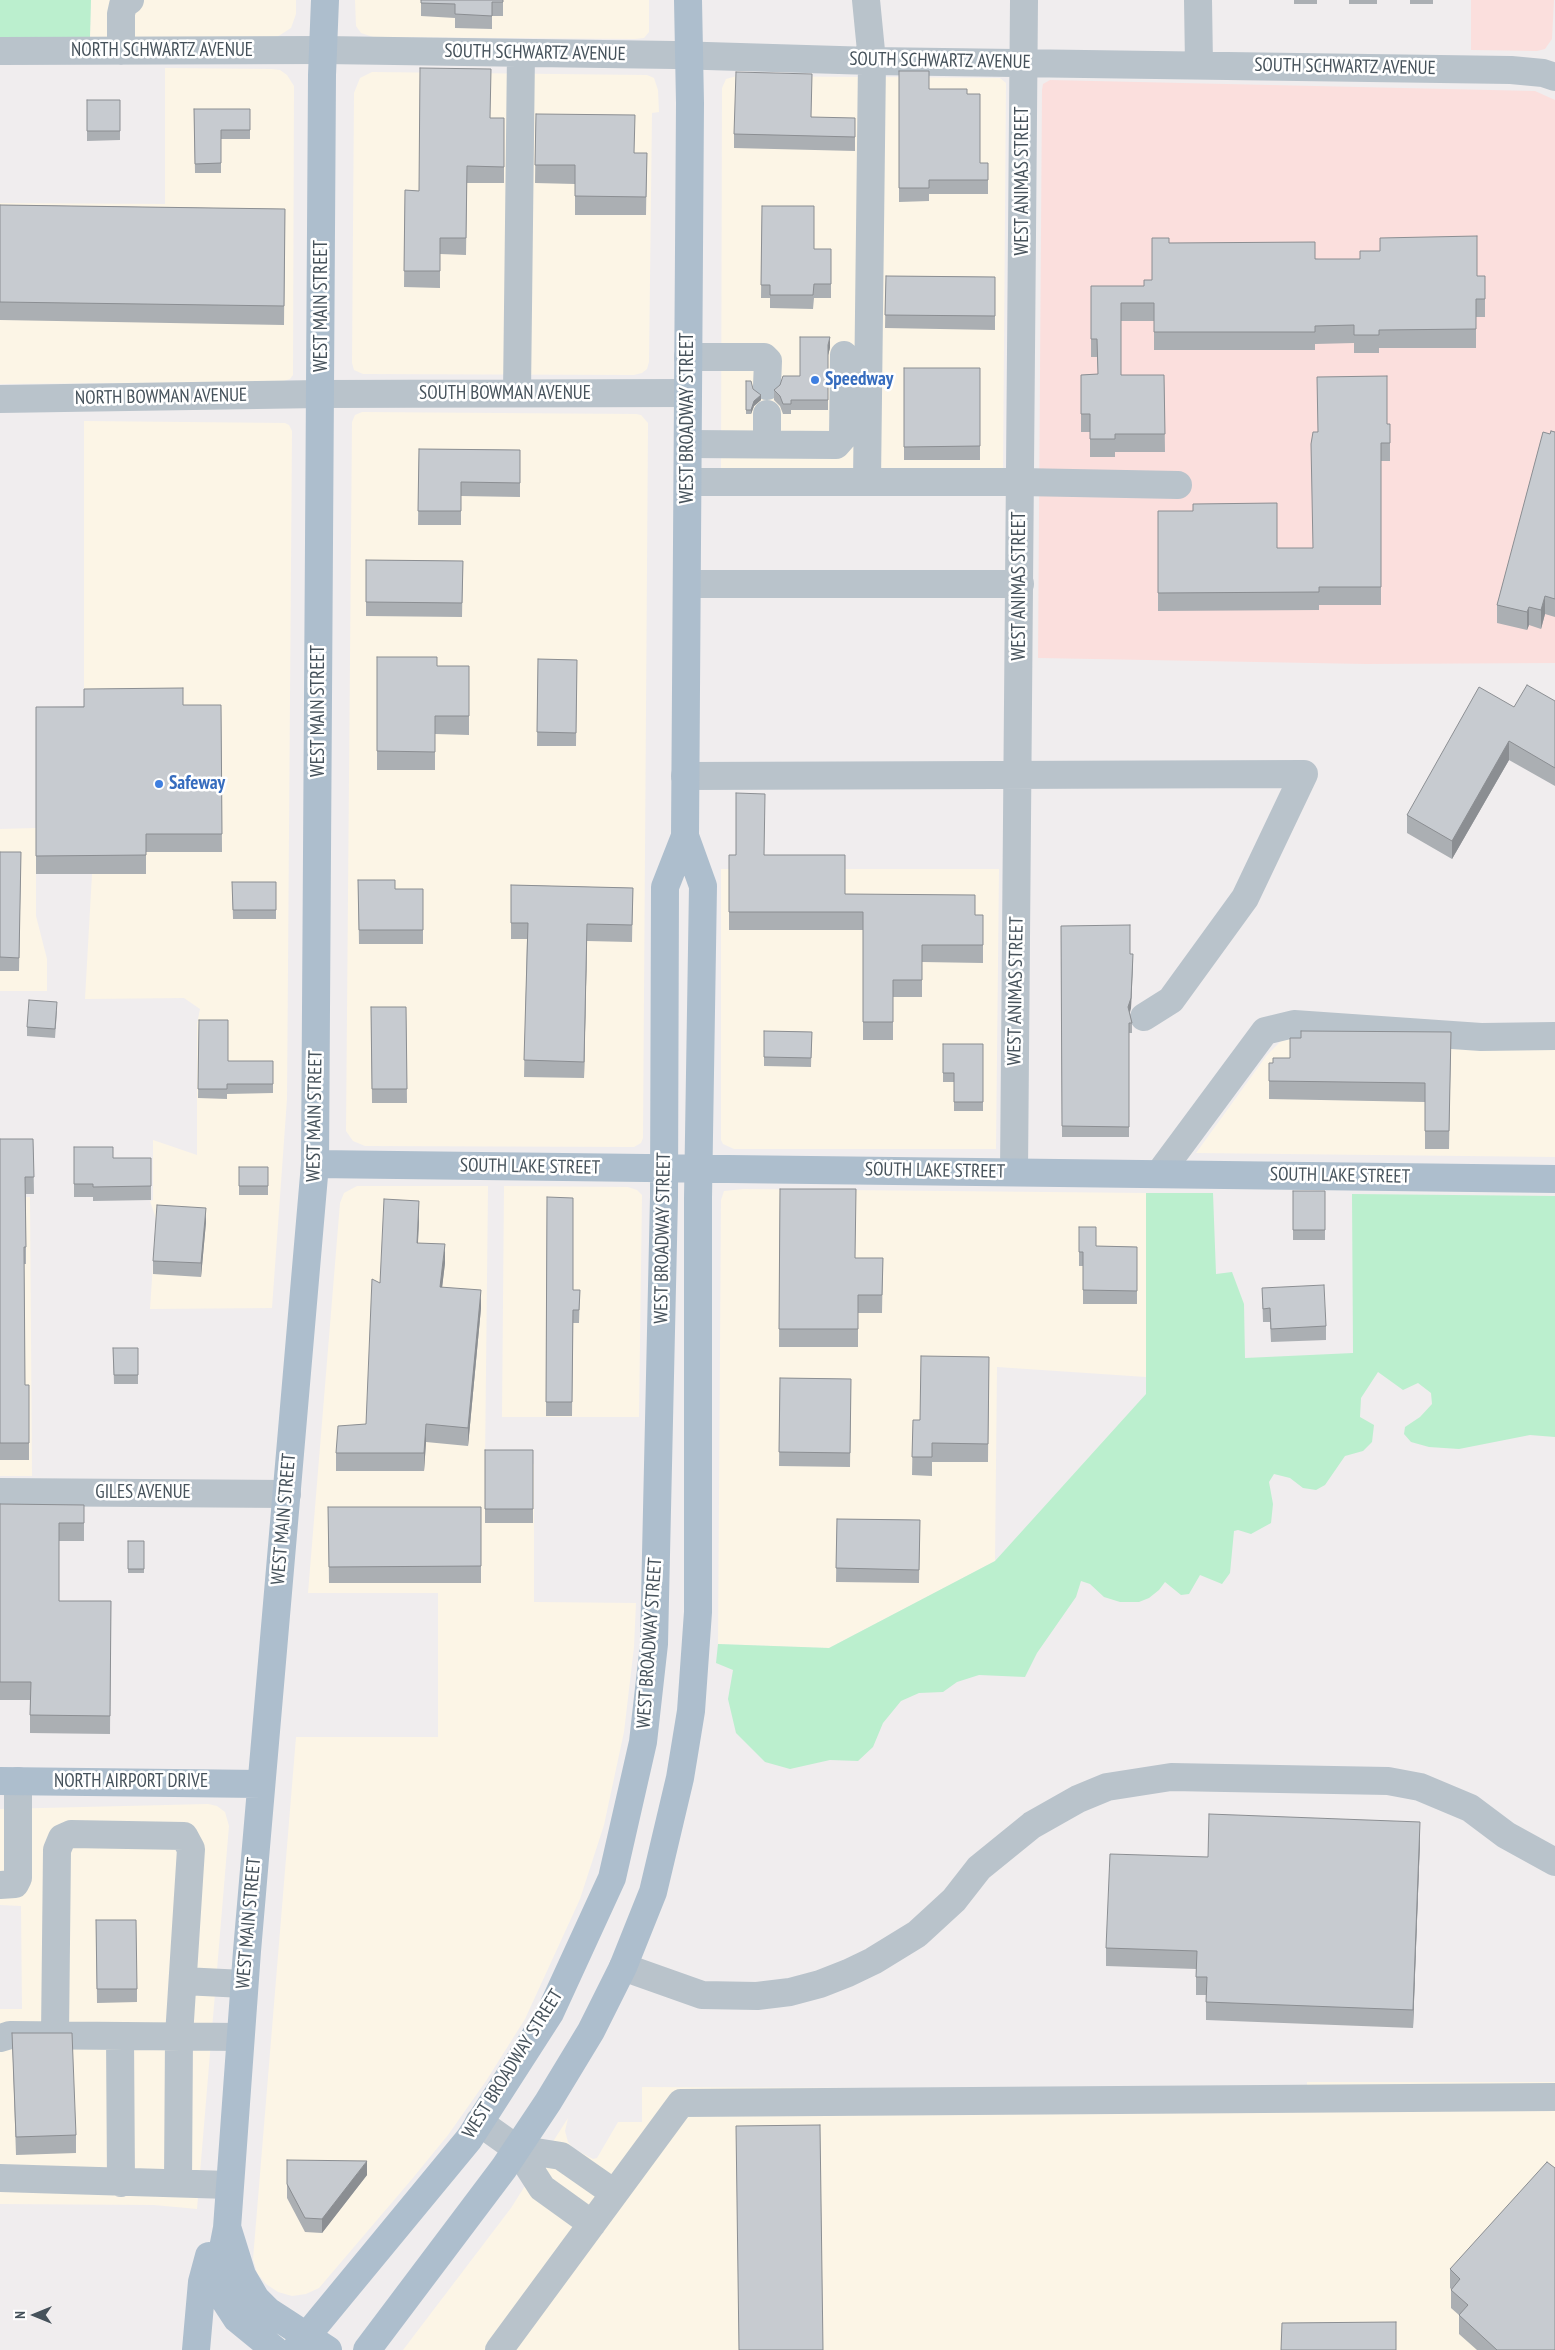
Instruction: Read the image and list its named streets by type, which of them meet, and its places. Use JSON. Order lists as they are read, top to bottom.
{
  "streets": {
    "main road": [
      "WEST MAIN STREET",
      "WEST BROADWAY STREET",
      "SOUTH LAKE STREET",
      "NORTH AIRPORT DRIVE"
    ],
    "street": [
      "NORTH SCHWARTZ AVENUE",
      "SOUTH SCHWARTZ AVENUE",
      "WEST ANIMAS STREET",
      "SOUTH BOWMAN AVENUE",
      "NORTH BOWMAN AVENUE",
      "GILES AVENUE"
    ]
  },
  "crossings": [
    ["NORTH SCHWARTZ AVENUE", "SOUTH SCHWARTZ AVENUE"],
    ["NORTH SCHWARTZ AVENUE", "WEST MAIN STREET"],
    ["SOUTH SCHWARTZ AVENUE", "WEST ANIMAS STREET"],
    ["SOUTH SCHWARTZ AVENUE", "WEST MAIN STREET"],
    ["SOUTH SCHWARTZ AVENUE", "WEST BROADWAY STREET"],
    ["WEST ANIMAS STREET", "SOUTH LAKE STREET"],
    ["WEST MAIN STREET", "SOUTH BOWMAN AVENUE"],
    ["WEST MAIN STREET", "NORTH BOWMAN AVENUE"],
    ["WEST MAIN STREET", "WEST BROADWAY STREET"],
    ["WEST MAIN STREET", "SOUTH LAKE STREET"],
    ["WEST MAIN STREET", "GILES AVENUE"],
    ["WEST MAIN STREET", "NORTH AIRPORT DRIVE"],
    ["SOUTH BOWMAN AVENUE", "NORTH BOWMAN AVENUE"],
    ["SOUTH BOWMAN AVENUE", "WEST BROADWAY STREET"],
    ["WEST BROADWAY STREET", "SOUTH LAKE STREET"]
  ],
  "places": ["Speedway", "Safeway"],
  "north": "left"
}
